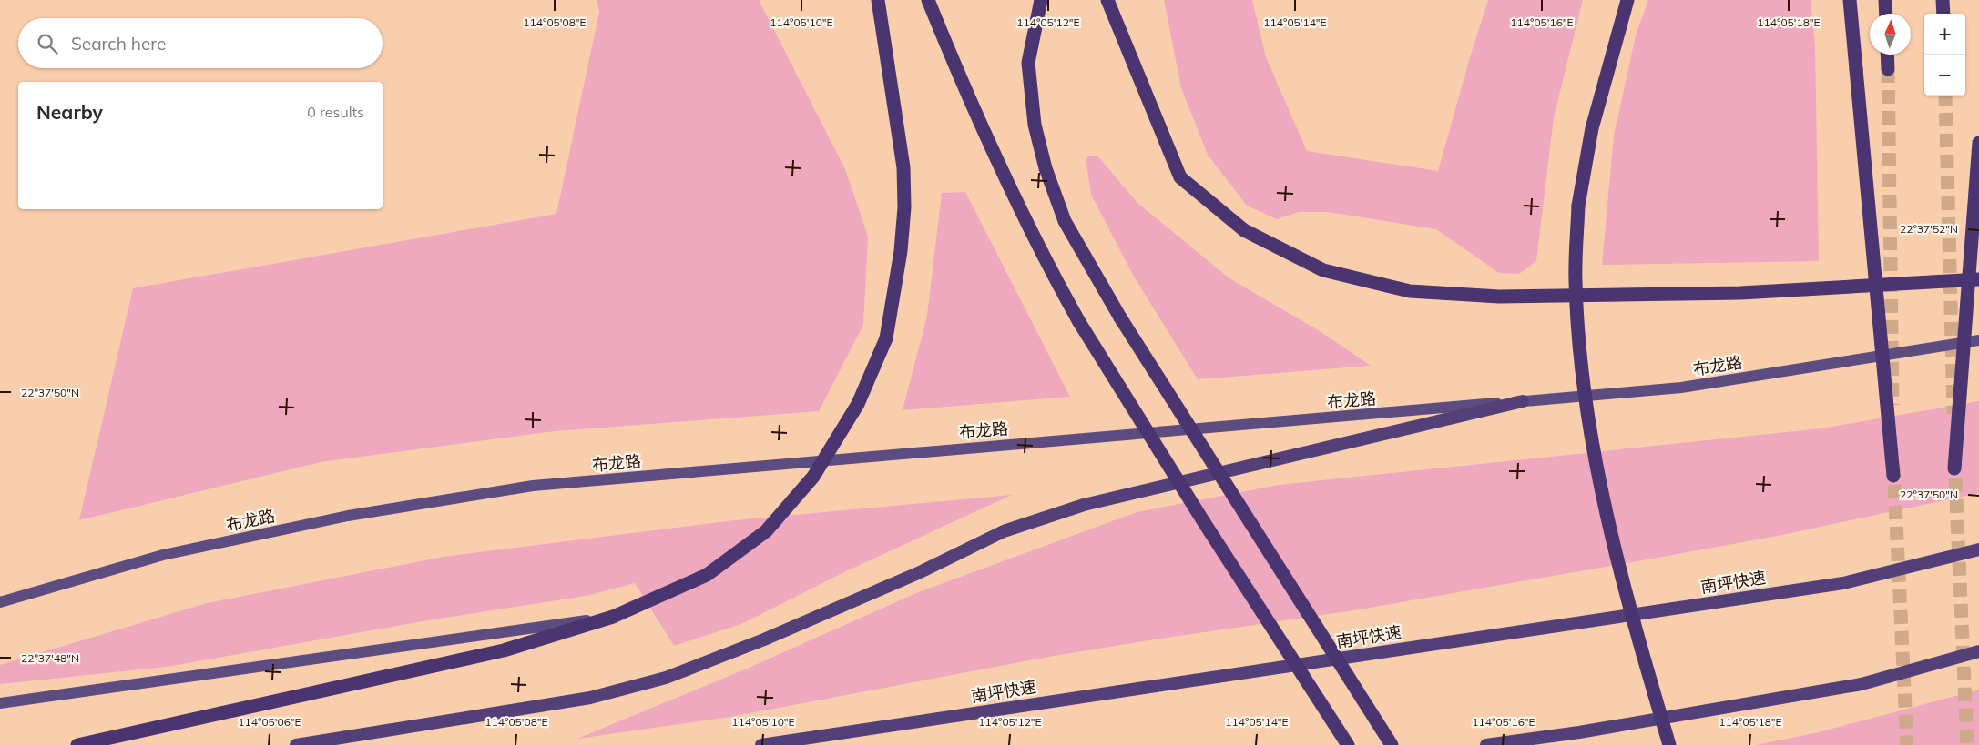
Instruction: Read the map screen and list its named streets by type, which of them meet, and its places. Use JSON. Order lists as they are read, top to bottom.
{
  "streets": {
    "highway": ["南坪快速"],
    "main road": ["布龙路"]
  },
  "north": "top",
  "page": {
    "map_buttons": ["+", "−"],
    "search": "Search here",
    "heading": ["Nearby", "0 results"]
  },
  "coordinates": [
    "114°05'08\"E",
    "114°05'10\"E",
    "114°05'12\"E",
    "114°05'14\"E",
    "114°05'16\"E",
    "114°05'18\"E",
    "22°37'52\"N",
    "22°37'50\"N",
    "22°37'48\"N",
    "114°05'06\"E"
  ]
}
